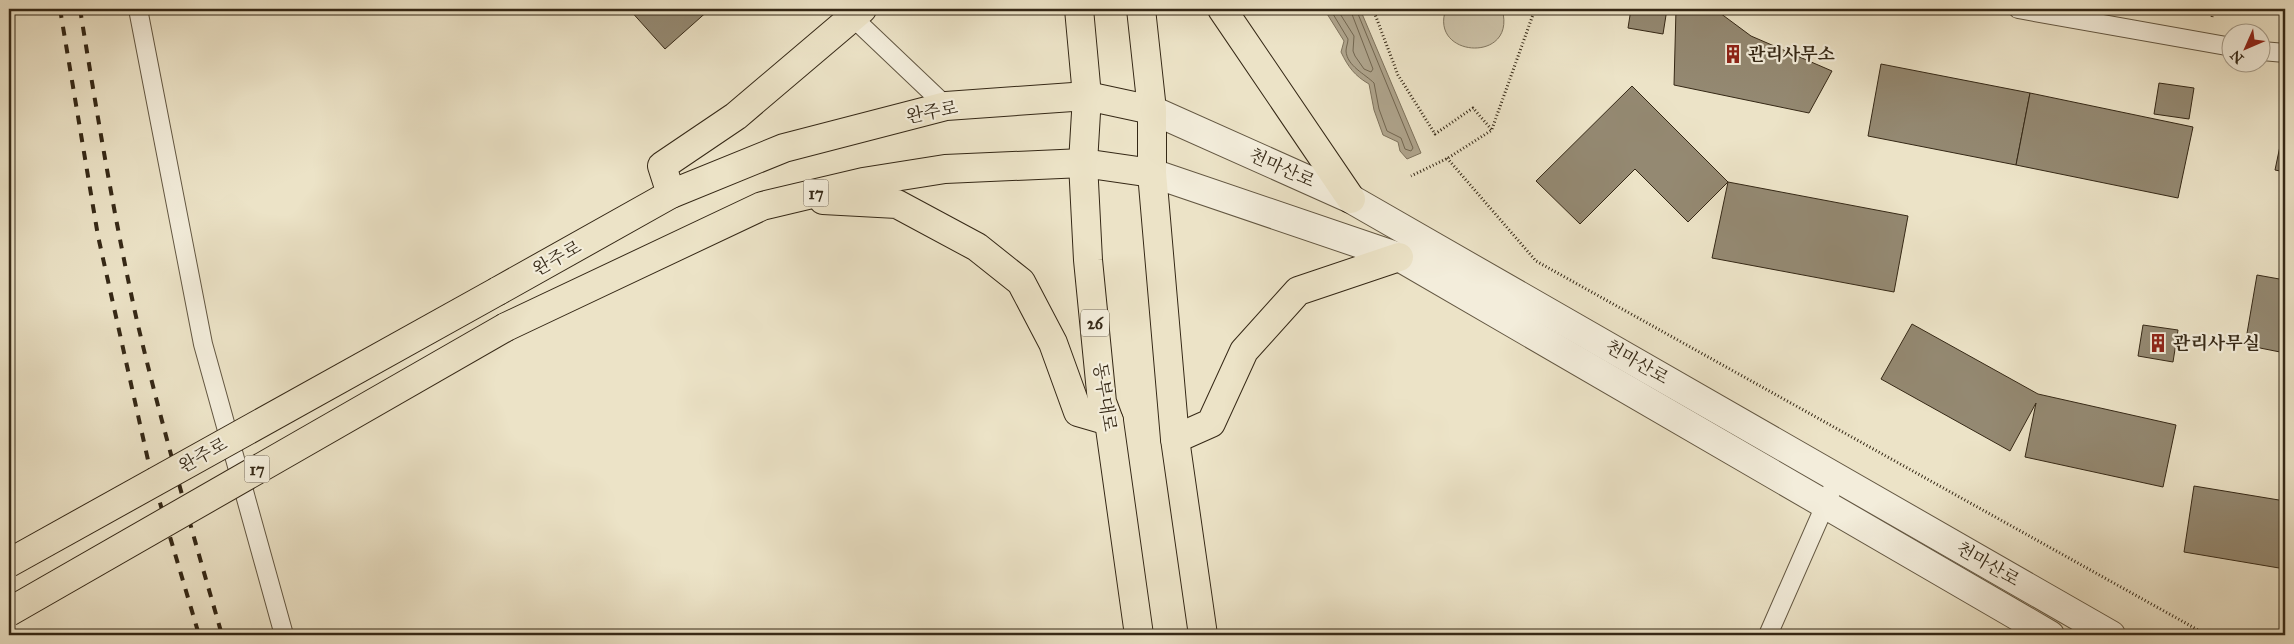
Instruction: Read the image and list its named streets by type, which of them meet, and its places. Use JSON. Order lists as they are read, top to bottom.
{
  "streets": {
    "main road": [
      "완주로",
      "17",
      "26",
      "동부대로"
    ],
    "street": ["천마산로"]
  },
  "crossings": [
    ["완주로", "천마산로"],
    ["완주로", "동부대로"],
    ["천마산로", "17"],
    ["17", "동부대로"]
  ],
  "places": {
    "building": ["관리사무소", "관리사무실"]
  },
  "north": "bottom left"
}
